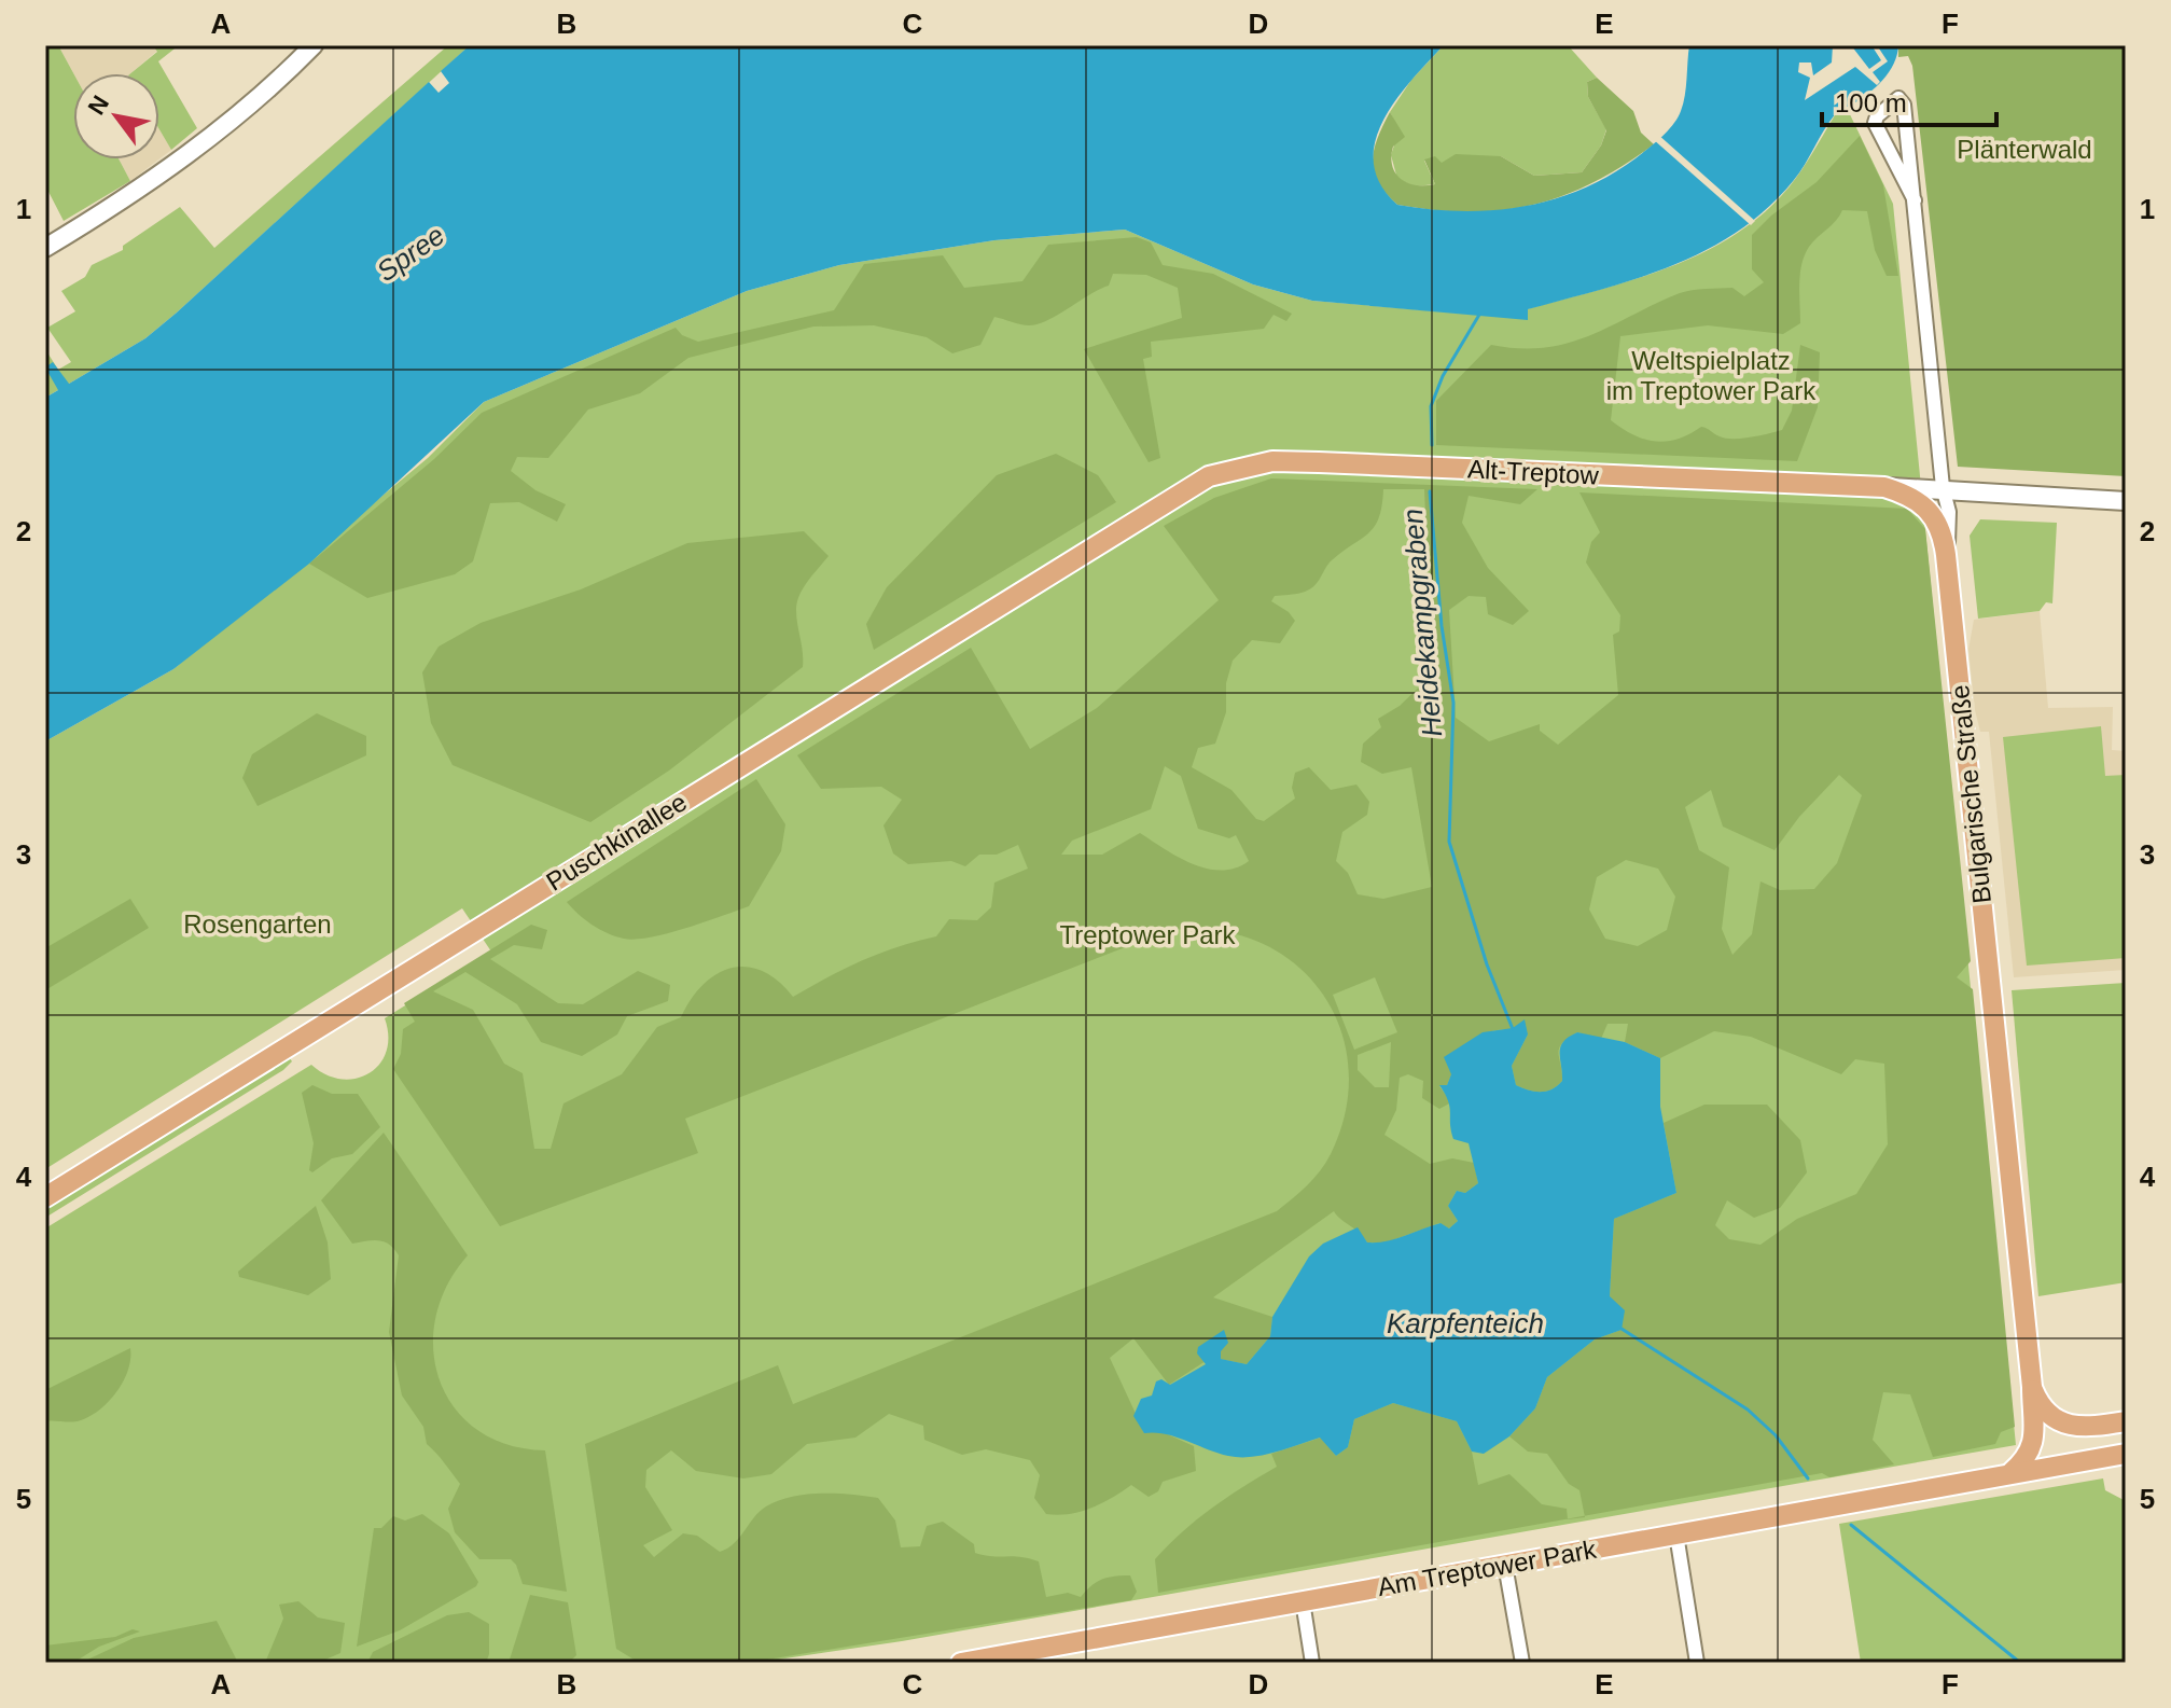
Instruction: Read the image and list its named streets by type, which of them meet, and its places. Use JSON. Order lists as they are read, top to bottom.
{
  "streets": {
    "main road": [
      "Alt-Treptow",
      "Bulgarische Straße",
      "Puschkinallee",
      "Am Treptower Park"
    ]
  },
  "crossings": [
    ["Alt-Treptow", "Bulgarische Straße"],
    ["Alt-Treptow", "Puschkinallee"],
    ["Bulgarische Straße", "Am Treptower Park"]
  ],
  "water": ["Spree", "Heidekampgraben", "Karpfenteich"],
  "parks": [
    "Plänterwald",
    "Weltspielplatz im Treptower Park",
    "Rosengarten",
    "Treptower Park"
  ],
  "scale_bar": "100 m",
  "north": "top left",
  "grid": {
    "columns": [
      "A",
      "B",
      "C",
      "D",
      "E",
      "F"
    ],
    "rows": [
      "1",
      "2",
      "3",
      "4",
      "5"
    ]
  }
}
